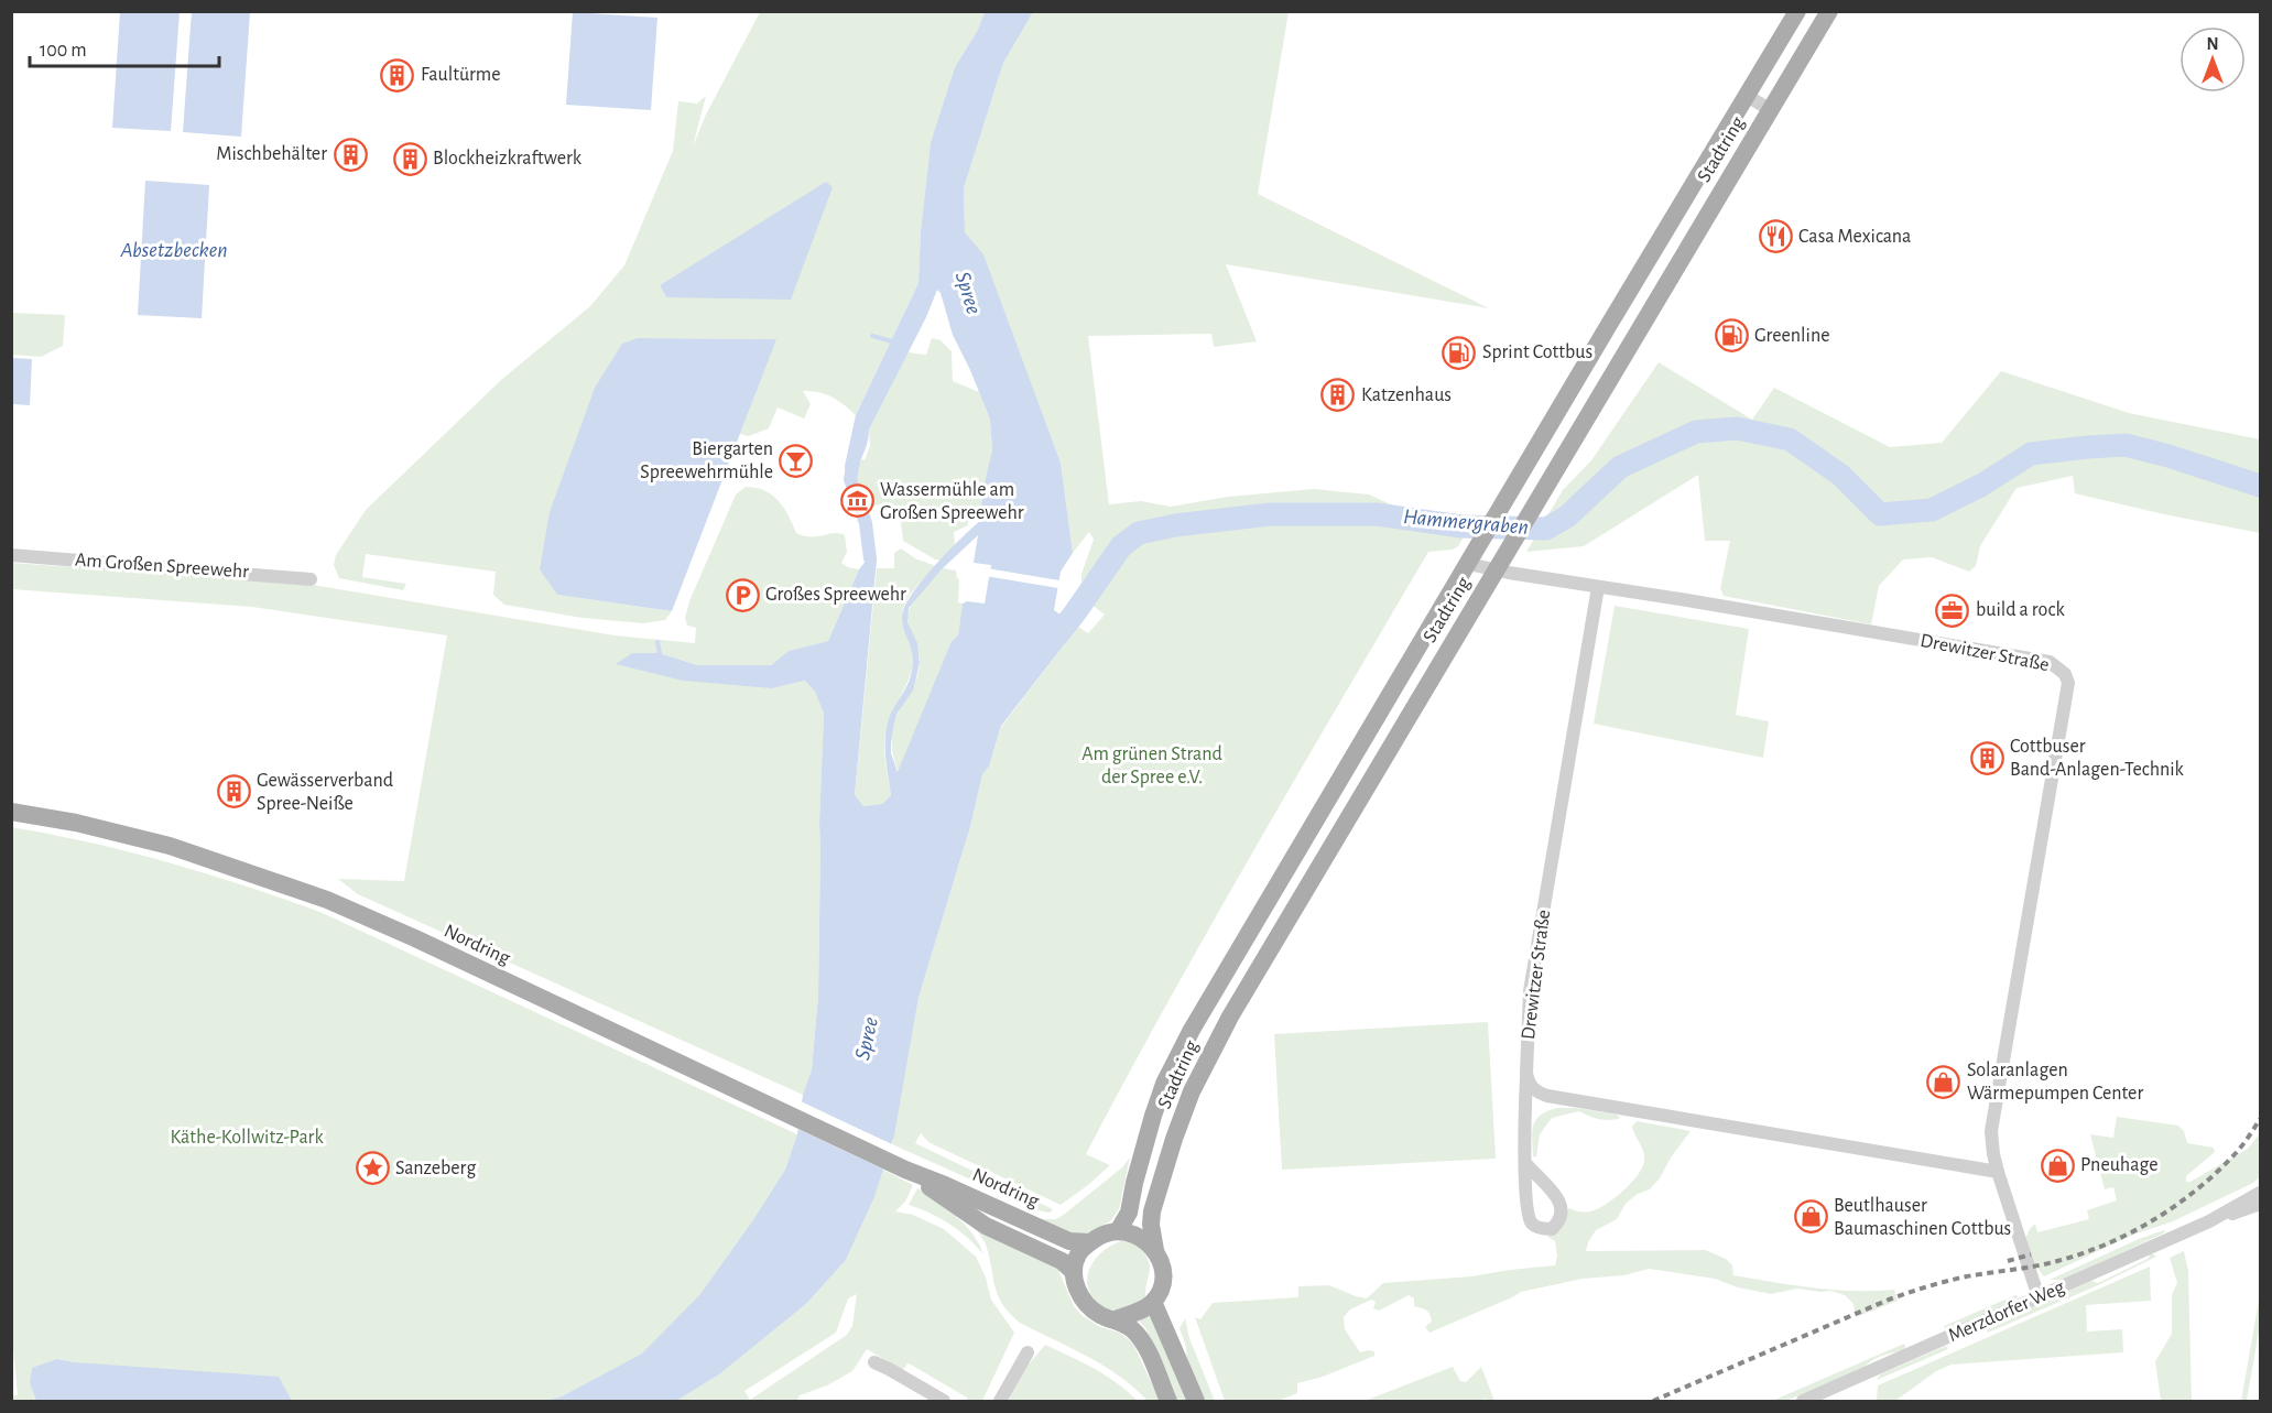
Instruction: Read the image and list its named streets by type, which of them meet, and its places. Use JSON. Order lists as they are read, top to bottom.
{
  "streets": {
    "main road": ["Stadtring", "Nordring"],
    "street": ["Am Großen Spreewehr", "Drewitzer Straße", "Merzdorfer Weg"]
  },
  "crossings": [
    ["Stadtring", "Drewitzer Straße"],
    ["Stadtring", "Nordring"],
    ["Drewitzer Straße", "Merzdorfer Weg"]
  ],
  "water": ["Absetzbecken", "Spree", "Hammergraben"],
  "parks": ["Am grünen Strand der Spree e.V.", "Käthe-Kollwitz-Park"],
  "places": {
    "building": [
      "Faultürme",
      "Mischbehälter",
      "Blockheizkraftwerk",
      "Katzenhaus",
      "Cottbuser Band-Anlagen-Technik",
      "Gewässerverband Spree-Neiße"
    ],
    "restaurant": ["Casa Mexicana"],
    "fuel station": ["Greenline", "Sprint Cottbus"],
    "bar": ["Biergarten Spreewehrmühle"],
    "museum": ["Wassermühle am Großen Spreewehr"],
    "parking": ["Großes Spreewehr"],
    "office": ["build a rock"],
    "shop": ["Solaranlagen Wärmepumpen Center", "Pneuhage", "Beutlhauser Baumaschinen Cottbus"],
    "place": ["Sanzeberg"]
  },
  "scale_bar": "100 m",
  "north": "top"
}
